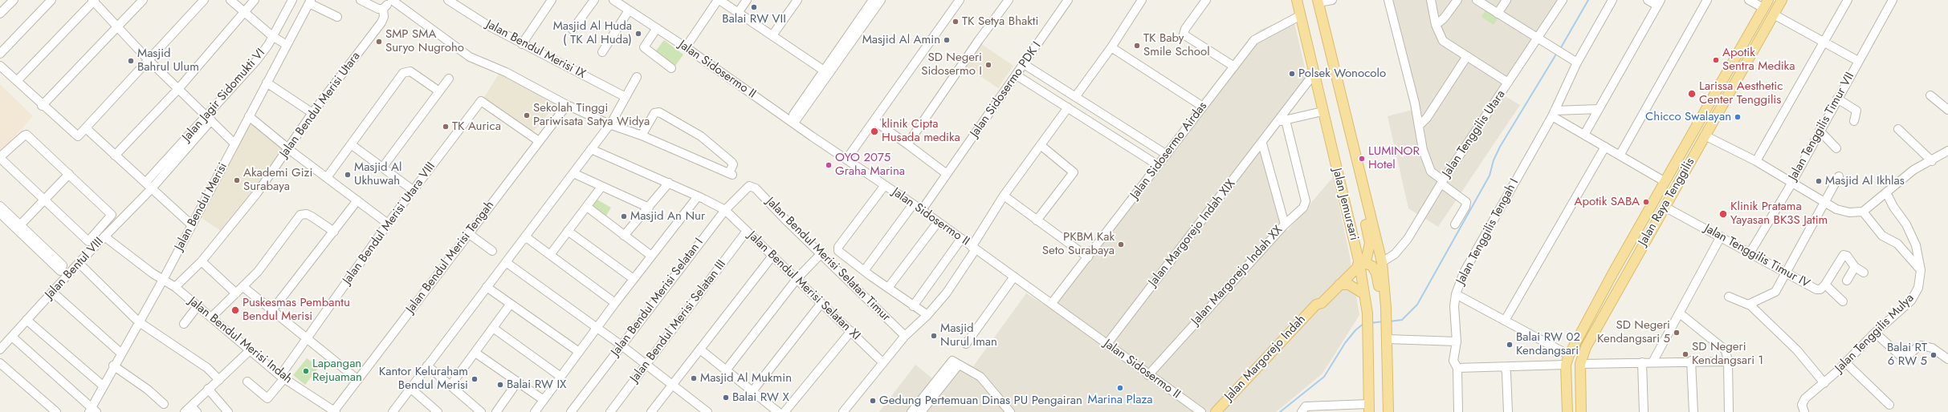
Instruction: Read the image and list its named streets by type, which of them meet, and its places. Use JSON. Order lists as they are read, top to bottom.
{
  "streets": {
    "main road": ["Jalan Raya Tenggilis", "Jalan Jemursari", "Jalan Margorejo Indah"],
    "street": [
      "Jalan Bendul Merisi IX",
      "Jalan Sidosermo II",
      "Jalan Sidosermo PDK I",
      "Jalan Jagir Sidomukti VI",
      "Jalan Bendul Merisi Utara",
      "Jalan Tenggilis Timur VII",
      "Jalan Tenggilis Utara",
      "Jalan Sidosermo Airdas",
      "Jalan Bendul Merisi",
      "Jalan Bendul Merisi Utara VIII",
      "Jalan Tenggilis Tengah I",
      "Jalan Margorejo Indah XIX",
      "Jalan Tenggilis Timur IV",
      "Jalan Bendul Merisi Tengah",
      "Jalan Bendul Merisi Selatan Timur",
      "Jalan Bentul VIII",
      "Jalan Margorejo Indah XX",
      "Jalan Bendul Merisi Selatan XI",
      "Jalan Bendul Merisi Selatan I",
      "Jalan Bendul Merisi Selatan III",
      "Jalan Tenggilis Mulya",
      "Jalan Bendul Merisi Indah"
    ]
  },
  "crossings": [
    ["Jalan Sidosermo II", "Jalan Sidosermo PDK I"],
    ["Jalan Sidosermo II", "Jalan Sidosermo Airdas"],
    ["Jalan Sidosermo II", "Jalan Margorejo Indah XIX"],
    ["Jalan Sidosermo II", "Jalan Margorejo Indah XX"],
    ["Jalan Jagir Sidomukti VI", "Jalan Bentul VIII"],
    ["Jalan Bendul Merisi Utara", "Jalan Bendul Merisi Indah"],
    ["Jalan Tenggilis Timur VII", "Jalan Tenggilis Timur IV"],
    ["Jalan Tenggilis Utara", "Jalan Jemursari"],
    ["Jalan Sidosermo Airdas", "Jalan Jemursari"],
    ["Jalan Raya Tenggilis", "Jalan Tenggilis Timur IV"],
    ["Jalan Jemursari", "Jalan Margorejo Indah XIX"],
    ["Jalan Jemursari", "Jalan Margorejo Indah"],
    ["Jalan Bendul Merisi", "Jalan Bendul Merisi Indah"],
    ["Jalan Bendul Merisi Utara VIII", "Jalan Bendul Merisi Tengah"],
    ["Jalan Bendul Merisi Utara VIII", "Jalan Bendul Merisi Indah"],
    ["Jalan Margorejo Indah XIX", "Jalan Margorejo Indah XX"],
    ["Jalan Bendul Merisi Tengah", "Jalan Bendul Merisi Indah"],
    ["Jalan Bendul Merisi Selatan Timur", "Jalan Bendul Merisi Selatan I"],
    ["Jalan Bentul VIII", "Jalan Bendul Merisi Indah"],
    ["Jalan Bendul Merisi Selatan XI", "Jalan Bendul Merisi Selatan I"],
    ["Jalan Bendul Merisi Selatan XI", "Jalan Bendul Merisi Selatan III"]
  ],
  "places": [
    "Balai RW VII",
    "TK Setya Bhakti",
    "Masjid Al Huda ( TK Al Huda)",
    "Masjid Al Amin",
    "SMP SMA Suryo Nugroho",
    "TK Baby Smile School",
    "Apotik Sentra Medika",
    "Masjid Bahrul Ulum",
    "SD Negeri Sidosermo I",
    "Polsek Wonocolo",
    "Larissa Aesthetic Center Tenggilis",
    "Sekolah Tinggi Pariwisata Satya Widya",
    "Chicco Swalayan",
    "TK Aurica",
    "klinik Cipta Husada medika",
    "LUMINOR Hotel",
    "OYO 2075 Graha Marina",
    "Masjid Al Ukhuwah",
    "Akademi Gizi Surabaya",
    "Masjid Al Ikhlas",
    "Apotik SABA",
    "Klinik Pratama Yayasan BK3S Jatim",
    "Masjid An Nur",
    "PKBM Kak Seto Surabaya",
    "Puskesmas Pembantu Bendul Merisi",
    "SD Negeri Kendangsari 5",
    "Masjid Nurul Iman",
    "Balai RW 02 Kendangsari",
    "SD Negeri Kendangsari 1",
    "Balai RT 6 RW 5",
    "Lapangan Rejuaman",
    "Masjid Al Mukmin",
    "Kantor Keluraham Bendul Merisi",
    "Balai RW IX",
    "Marina Plaza",
    "Balai RW X",
    "Gedung Pertemuan Dinas PU Pengairan"
  ]
}
